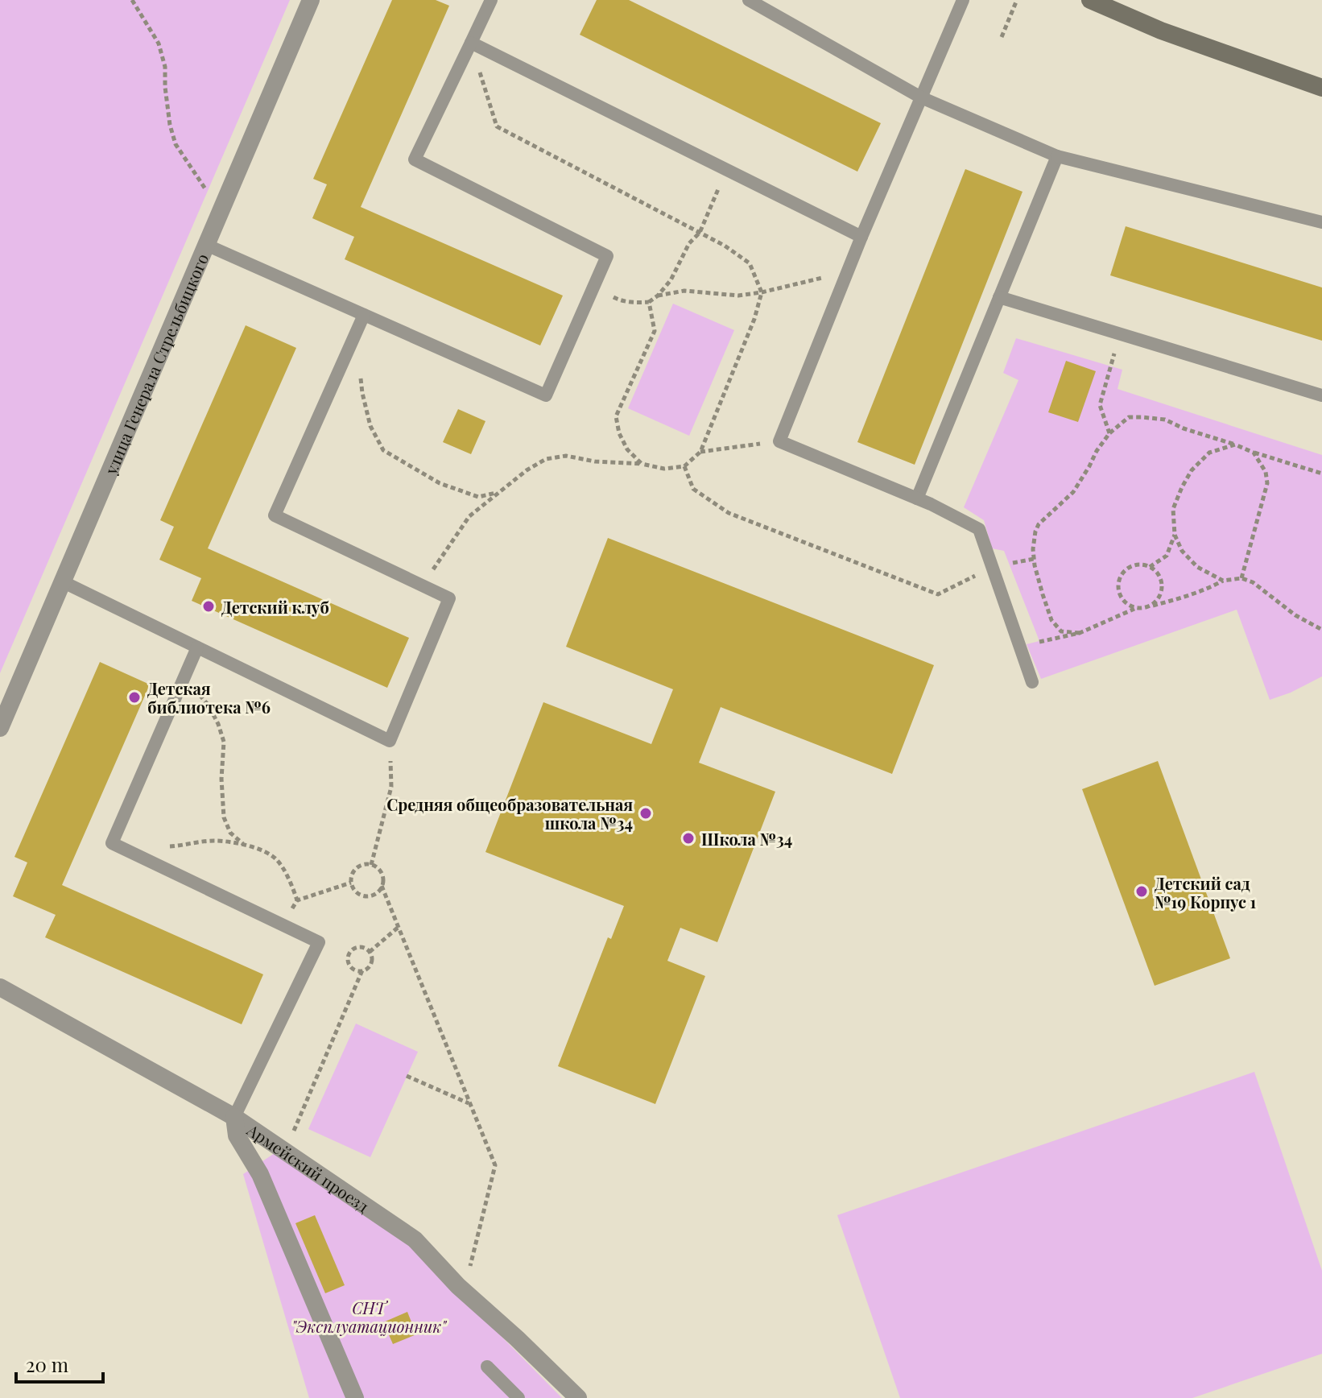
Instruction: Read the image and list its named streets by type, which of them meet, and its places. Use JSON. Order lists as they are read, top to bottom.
{
  "streets": {
    "street": ["улица Генерала Стрельбицкого", "Армейский проезд"]
  },
  "parks": ["СНТ \"Эксплуатационник\""],
  "places": [
    "Детский клуб",
    "Детская библиотека №6",
    "Средняя общеобразовательная школа №34",
    "Школа №34",
    "Детский сад №19 Корпус 1"
  ],
  "scale_bar": "20 m"
}
